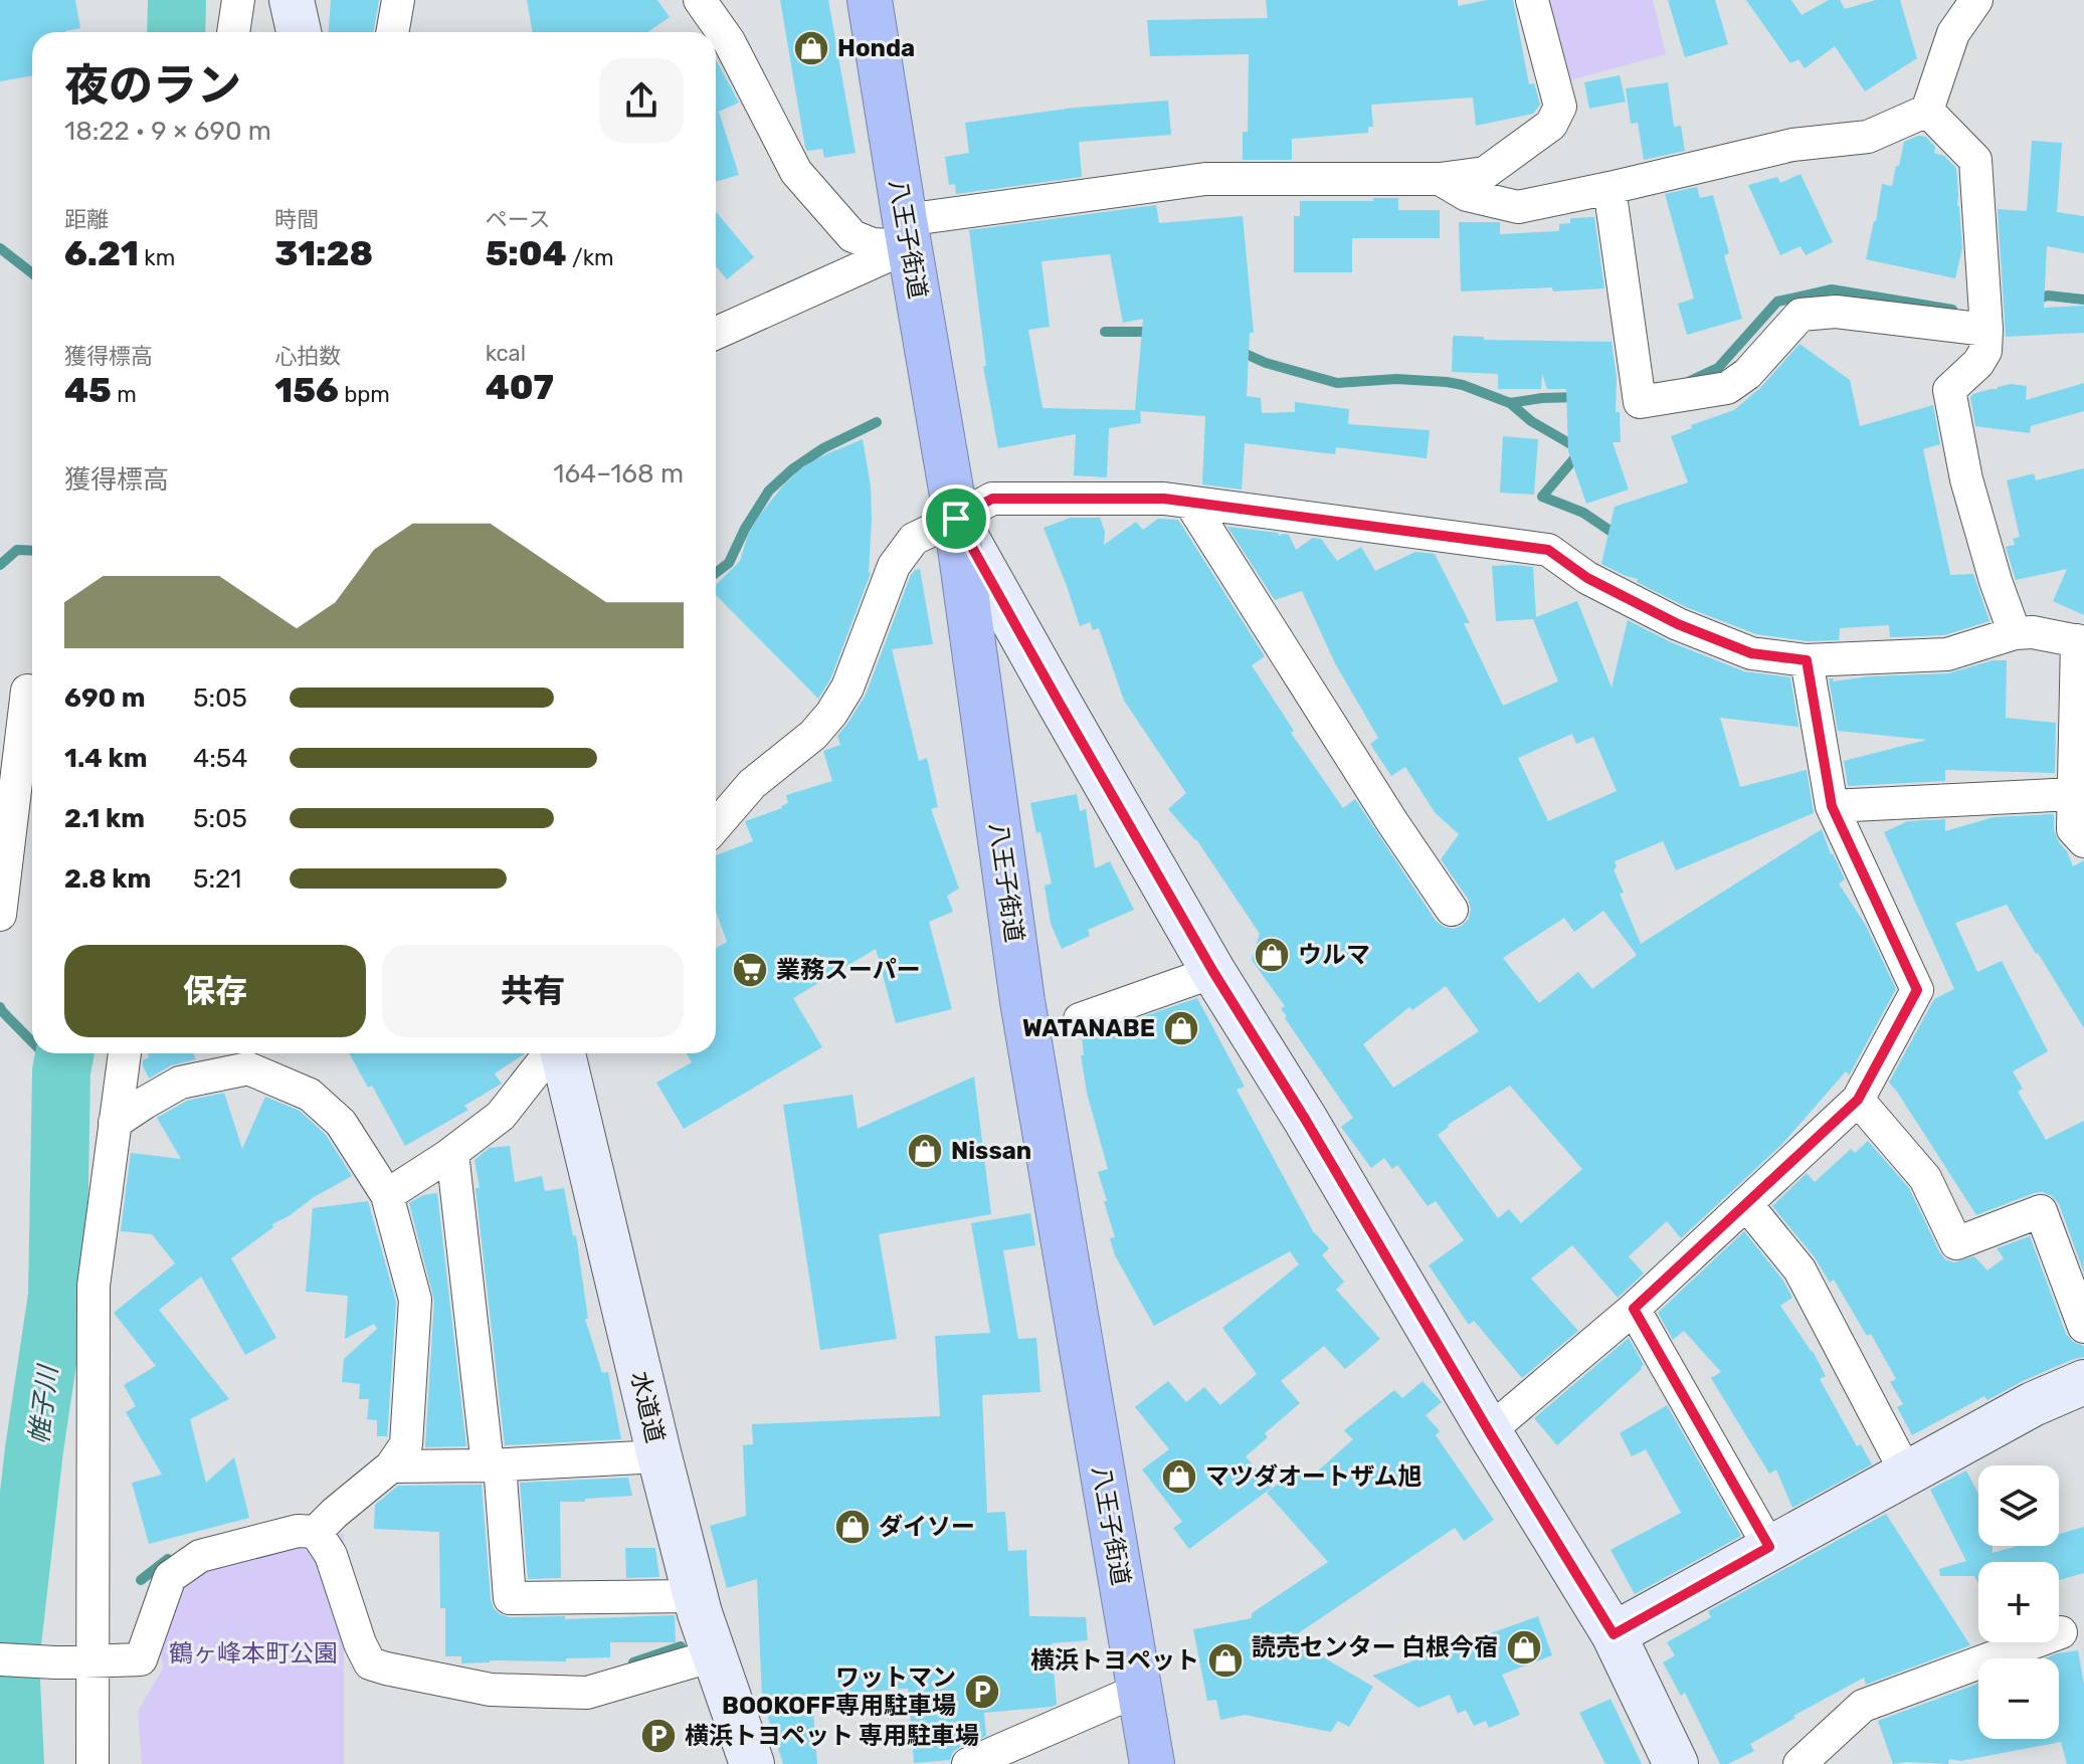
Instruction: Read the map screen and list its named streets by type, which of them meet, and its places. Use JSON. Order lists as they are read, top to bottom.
{
  "streets": {
    "highway": ["八王子街道"],
    "street": ["水道道"]
  },
  "water": ["帷子川"],
  "parks": ["鶴ヶ峰本町公園"],
  "places": {
    "shop": [
      "Honda",
      "ウルマ",
      "WATANABE",
      "Nissan",
      "マツダオートザム旭",
      "ダイソー",
      "読売センター 白根今宿",
      "横浜トヨペット"
    ],
    "supermarket": ["業務スーパー"],
    "parking": ["ワットマン BOOKOFF専用駐車場", "横浜トヨペット 専用駐車場"]
  },
  "page": {
    "heading": ["夜のラン", "18:22 · 9 × 690 m"],
    "stats": [
      ["距離", "6.21 km"],
      ["時間", "31:28"],
      ["ペース", "5:04 /km"],
      ["獲得標高", "45 m"],
      ["心拍数", "156 bpm"],
      ["kcal", "407"]
    ],
    "chart": ["獲得標高", "164–168 m"],
    "list": [
      {
        "name": "690 m",
        "note": "5:05"
      },
      {
        "name": "1.4 km",
        "note": "4:54"
      },
      {
        "name": "2.1 km",
        "note": "5:05"
      },
      {
        "name": "2.8 km",
        "note": "5:21"
      }
    ],
    "buttons": ["保存", "共有"],
    "map_buttons": ["+", "−"]
  }
}
